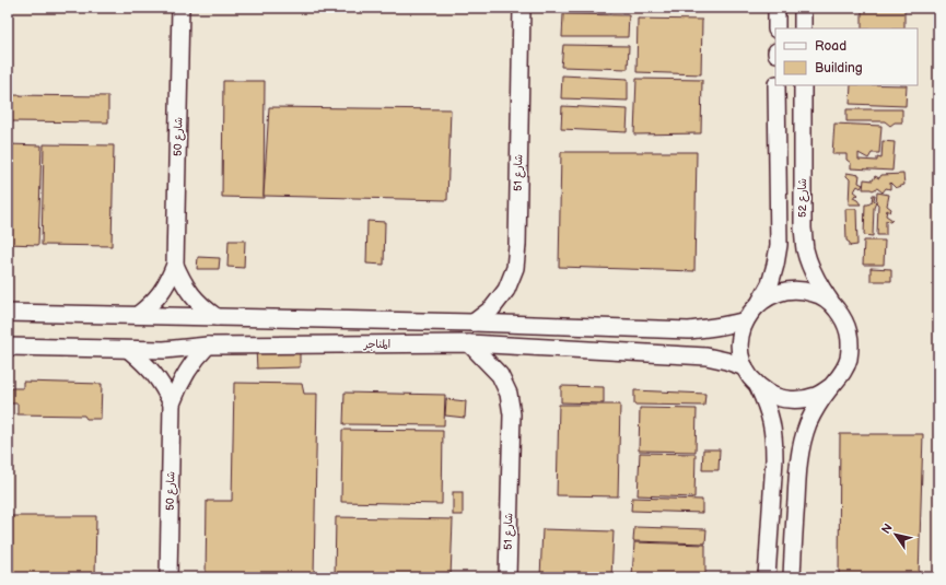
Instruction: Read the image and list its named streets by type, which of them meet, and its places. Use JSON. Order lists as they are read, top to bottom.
{
  "streets": {
    "street": [
      "شارع 50",
      "شارع 51",
      "شارع 52",
      "المناجر"
    ]
  },
  "crossings": [
    ["شارع 50", "المناجر"],
    ["شارع 51", "المناجر"],
    ["شارع 52", "المناجر"]
  ],
  "legend": ["Road", "Building"],
  "north": "top left"
}
